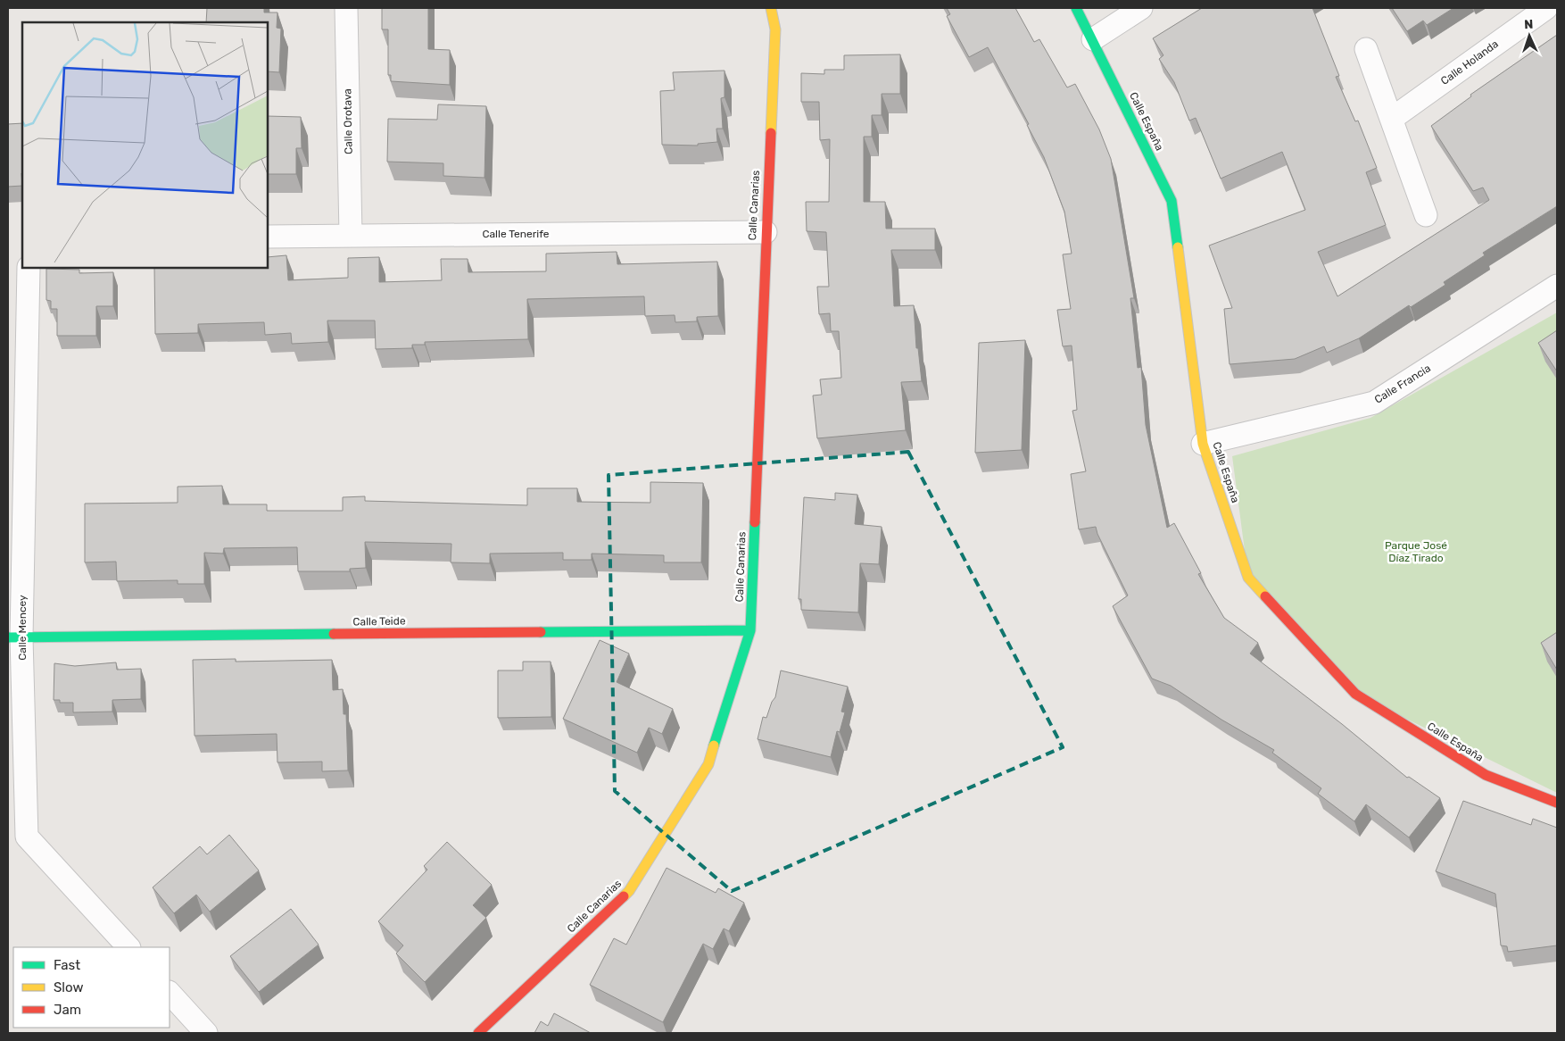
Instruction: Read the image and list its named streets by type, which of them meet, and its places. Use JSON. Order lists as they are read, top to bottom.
{
  "streets": {
    "street": [
      "Calle Holanda",
      "Calle Orotava",
      "Calle España",
      "Calle Canarias",
      "Calle Tenerife",
      "Calle Francia",
      "Calle Teide",
      "Calle Mencey"
    ]
  },
  "crossings": [
    ["Calle Orotava", "Calle Tenerife"],
    ["Calle España", "Calle Francia"],
    ["Calle Canarias", "Calle Tenerife"],
    ["Calle Canarias", "Calle Teide"],
    ["Calle Teide", "Calle Mencey"]
  ],
  "parks": ["Parque José Díaz Tirado"],
  "legend": ["Fast", "Slow", "Jam"],
  "north": "top"
}
